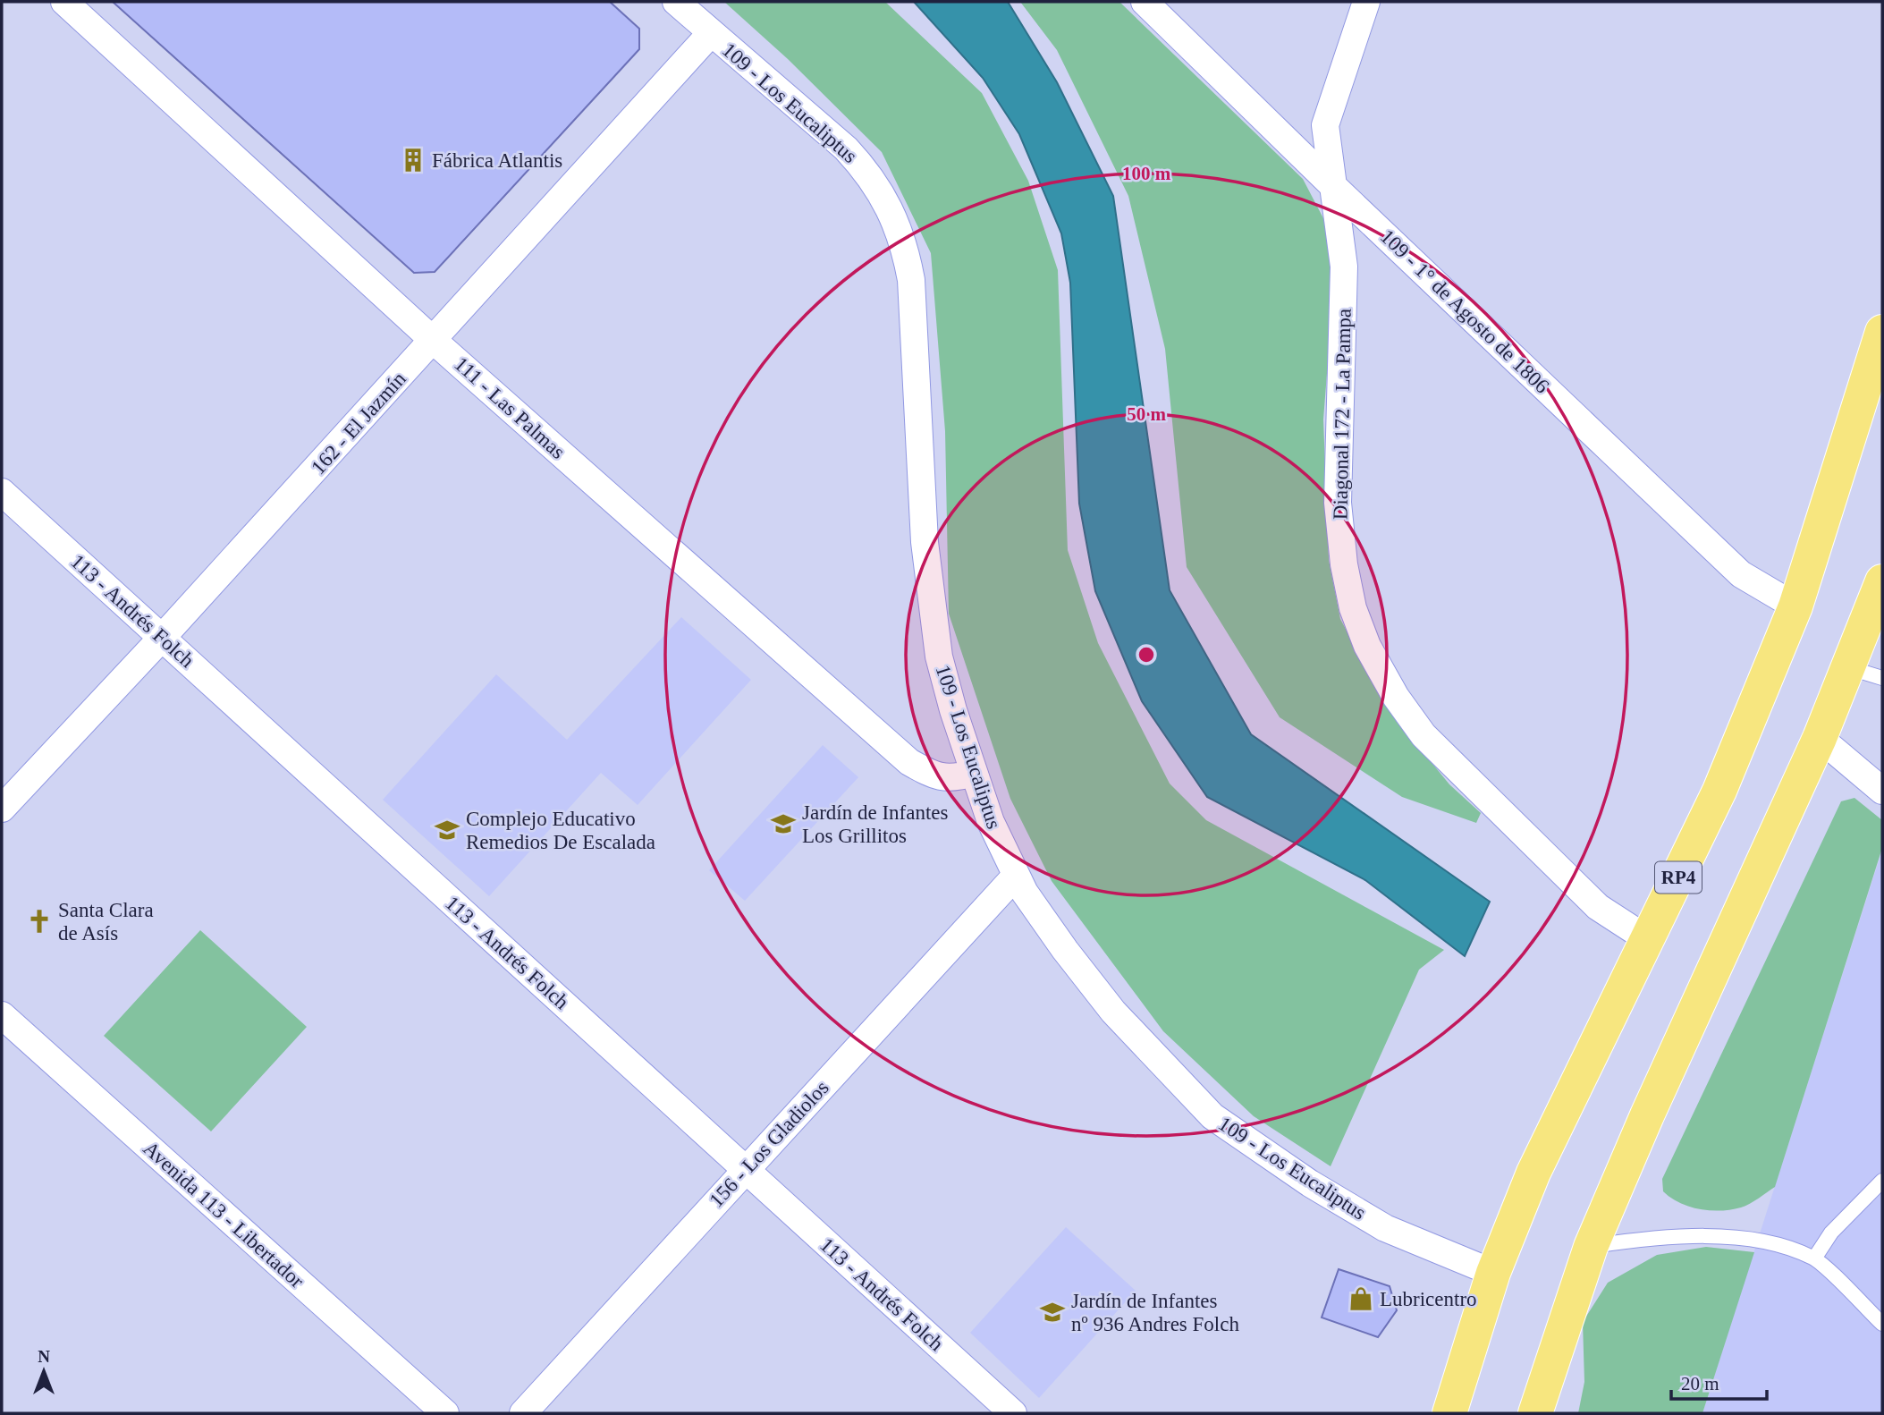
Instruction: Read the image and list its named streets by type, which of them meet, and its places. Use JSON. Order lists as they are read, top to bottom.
{
  "streets": {
    "main road": ["RP4"],
    "street": [
      "109 - Los Eucaliptus",
      "109 - 1° de Agosto de 1806",
      "111 - Las Palmas",
      "Diagonal 172 - La Pampa",
      "162 - El Jazmín",
      "113 - Andrés Folch",
      "156 - Los Gladiolos",
      "Avenida 113 - Libertador"
    ]
  },
  "crossings": [
    ["109 - Los Eucaliptus", "111 - Las Palmas"],
    ["109 - Los Eucaliptus", "162 - El Jazmín"],
    ["109 - Los Eucaliptus", "RP4"],
    ["109 - Los Eucaliptus", "156 - Los Gladiolos"],
    ["109 - 1° de Agosto de 1806", "Diagonal 172 - La Pampa"],
    ["109 - 1° de Agosto de 1806", "RP4"],
    ["111 - Las Palmas", "162 - El Jazmín"],
    ["Diagonal 172 - La Pampa", "RP4"],
    ["162 - El Jazmín", "113 - Andrés Folch"],
    ["113 - Andrés Folch", "156 - Los Gladiolos"]
  ],
  "places": {
    "building": ["Fábrica Atlantis"],
    "school or university": ["Jardín de Infantes Los Grillitos", "Complejo Educativo Remedios De Escalada", "Jardín de Infantes nº 936 Andres Folch"],
    "church": ["Santa Clara de Asís"],
    "shop": ["Lubricentro"]
  },
  "scale_bar": "20 m",
  "north": "top",
  "rings": ["100 m", "50 m"]
}
